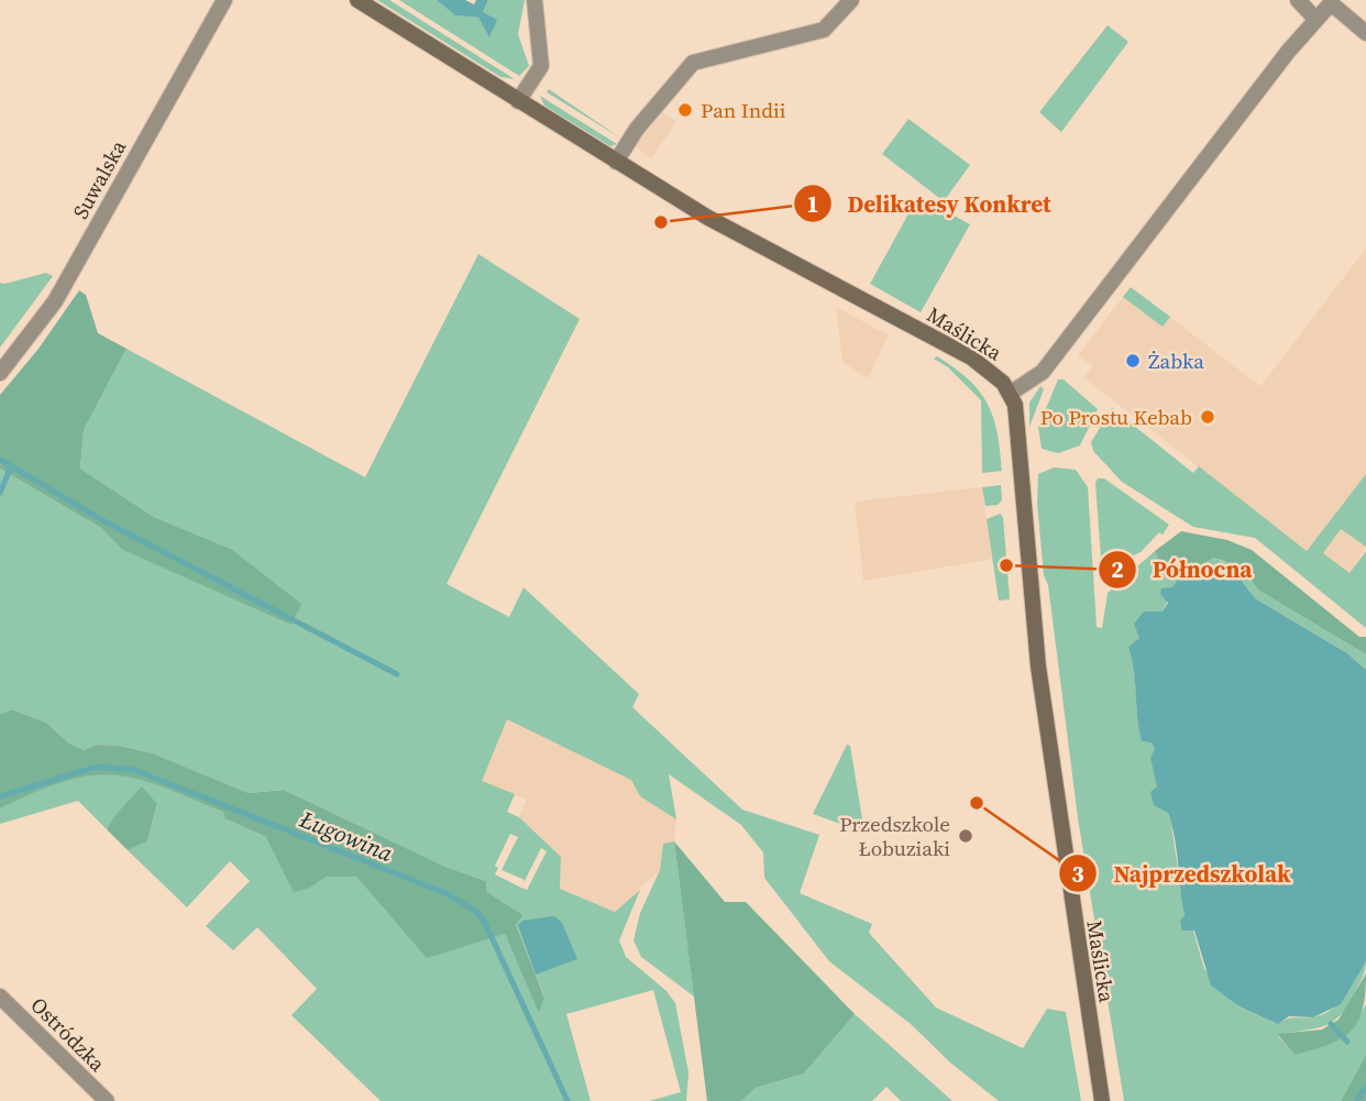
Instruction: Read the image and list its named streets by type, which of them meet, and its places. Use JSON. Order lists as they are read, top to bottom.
{
  "streets": {
    "street": ["Suwalska", "Maślicka", "Ostródzka"]
  },
  "water": ["Ługowina"],
  "places": [
    "Pan Indii",
    "Delikatesy Konkret",
    "Żabka",
    "Po Prostu Kebab",
    "Północna",
    "Najprzedszkolak",
    "Przedszkole Łobuziaki"
  ]
}
